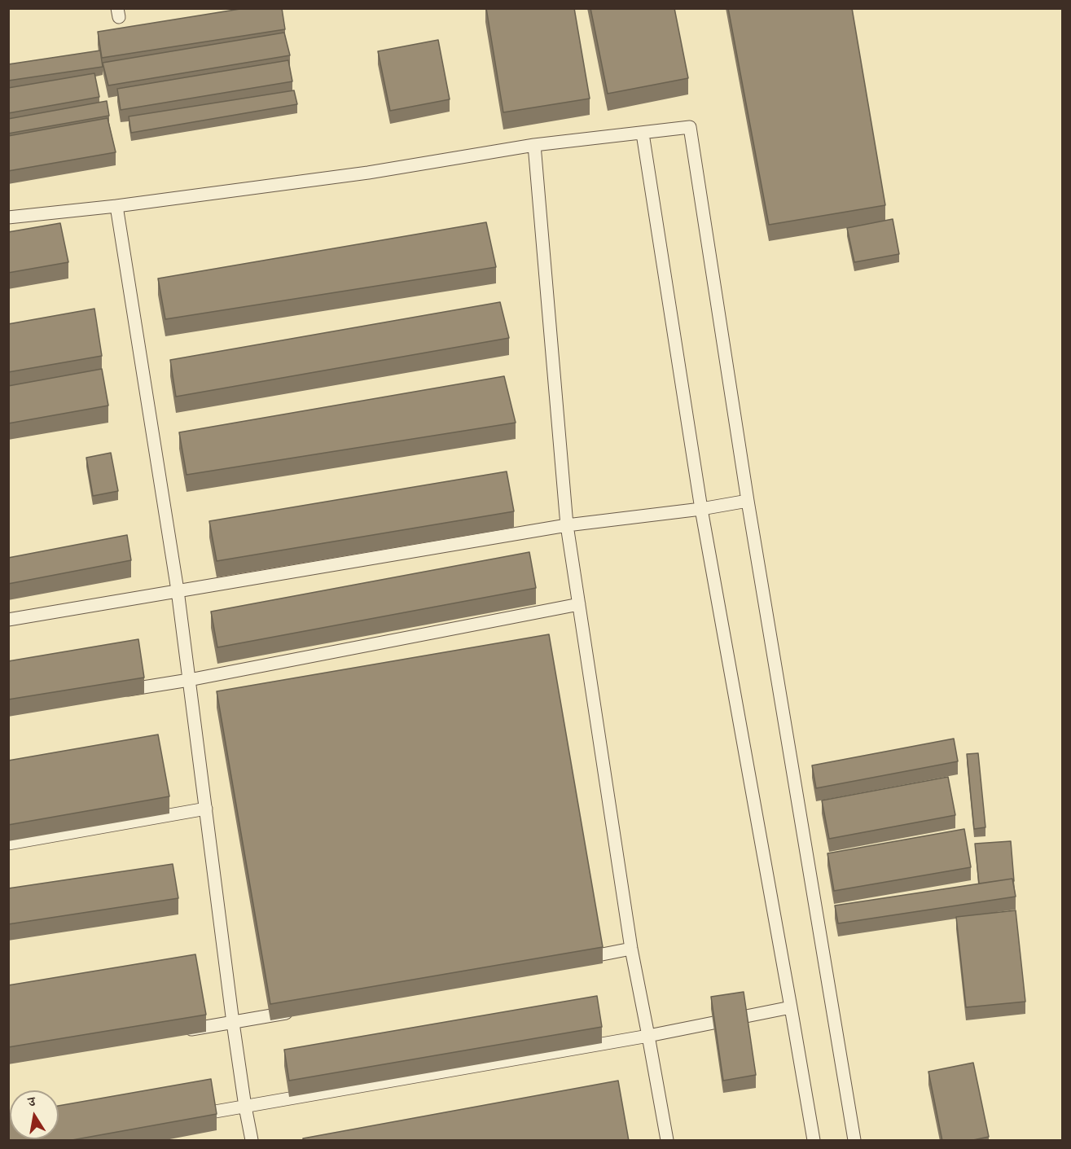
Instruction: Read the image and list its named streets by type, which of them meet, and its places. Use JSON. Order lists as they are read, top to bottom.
{
  "north": "top"
}
